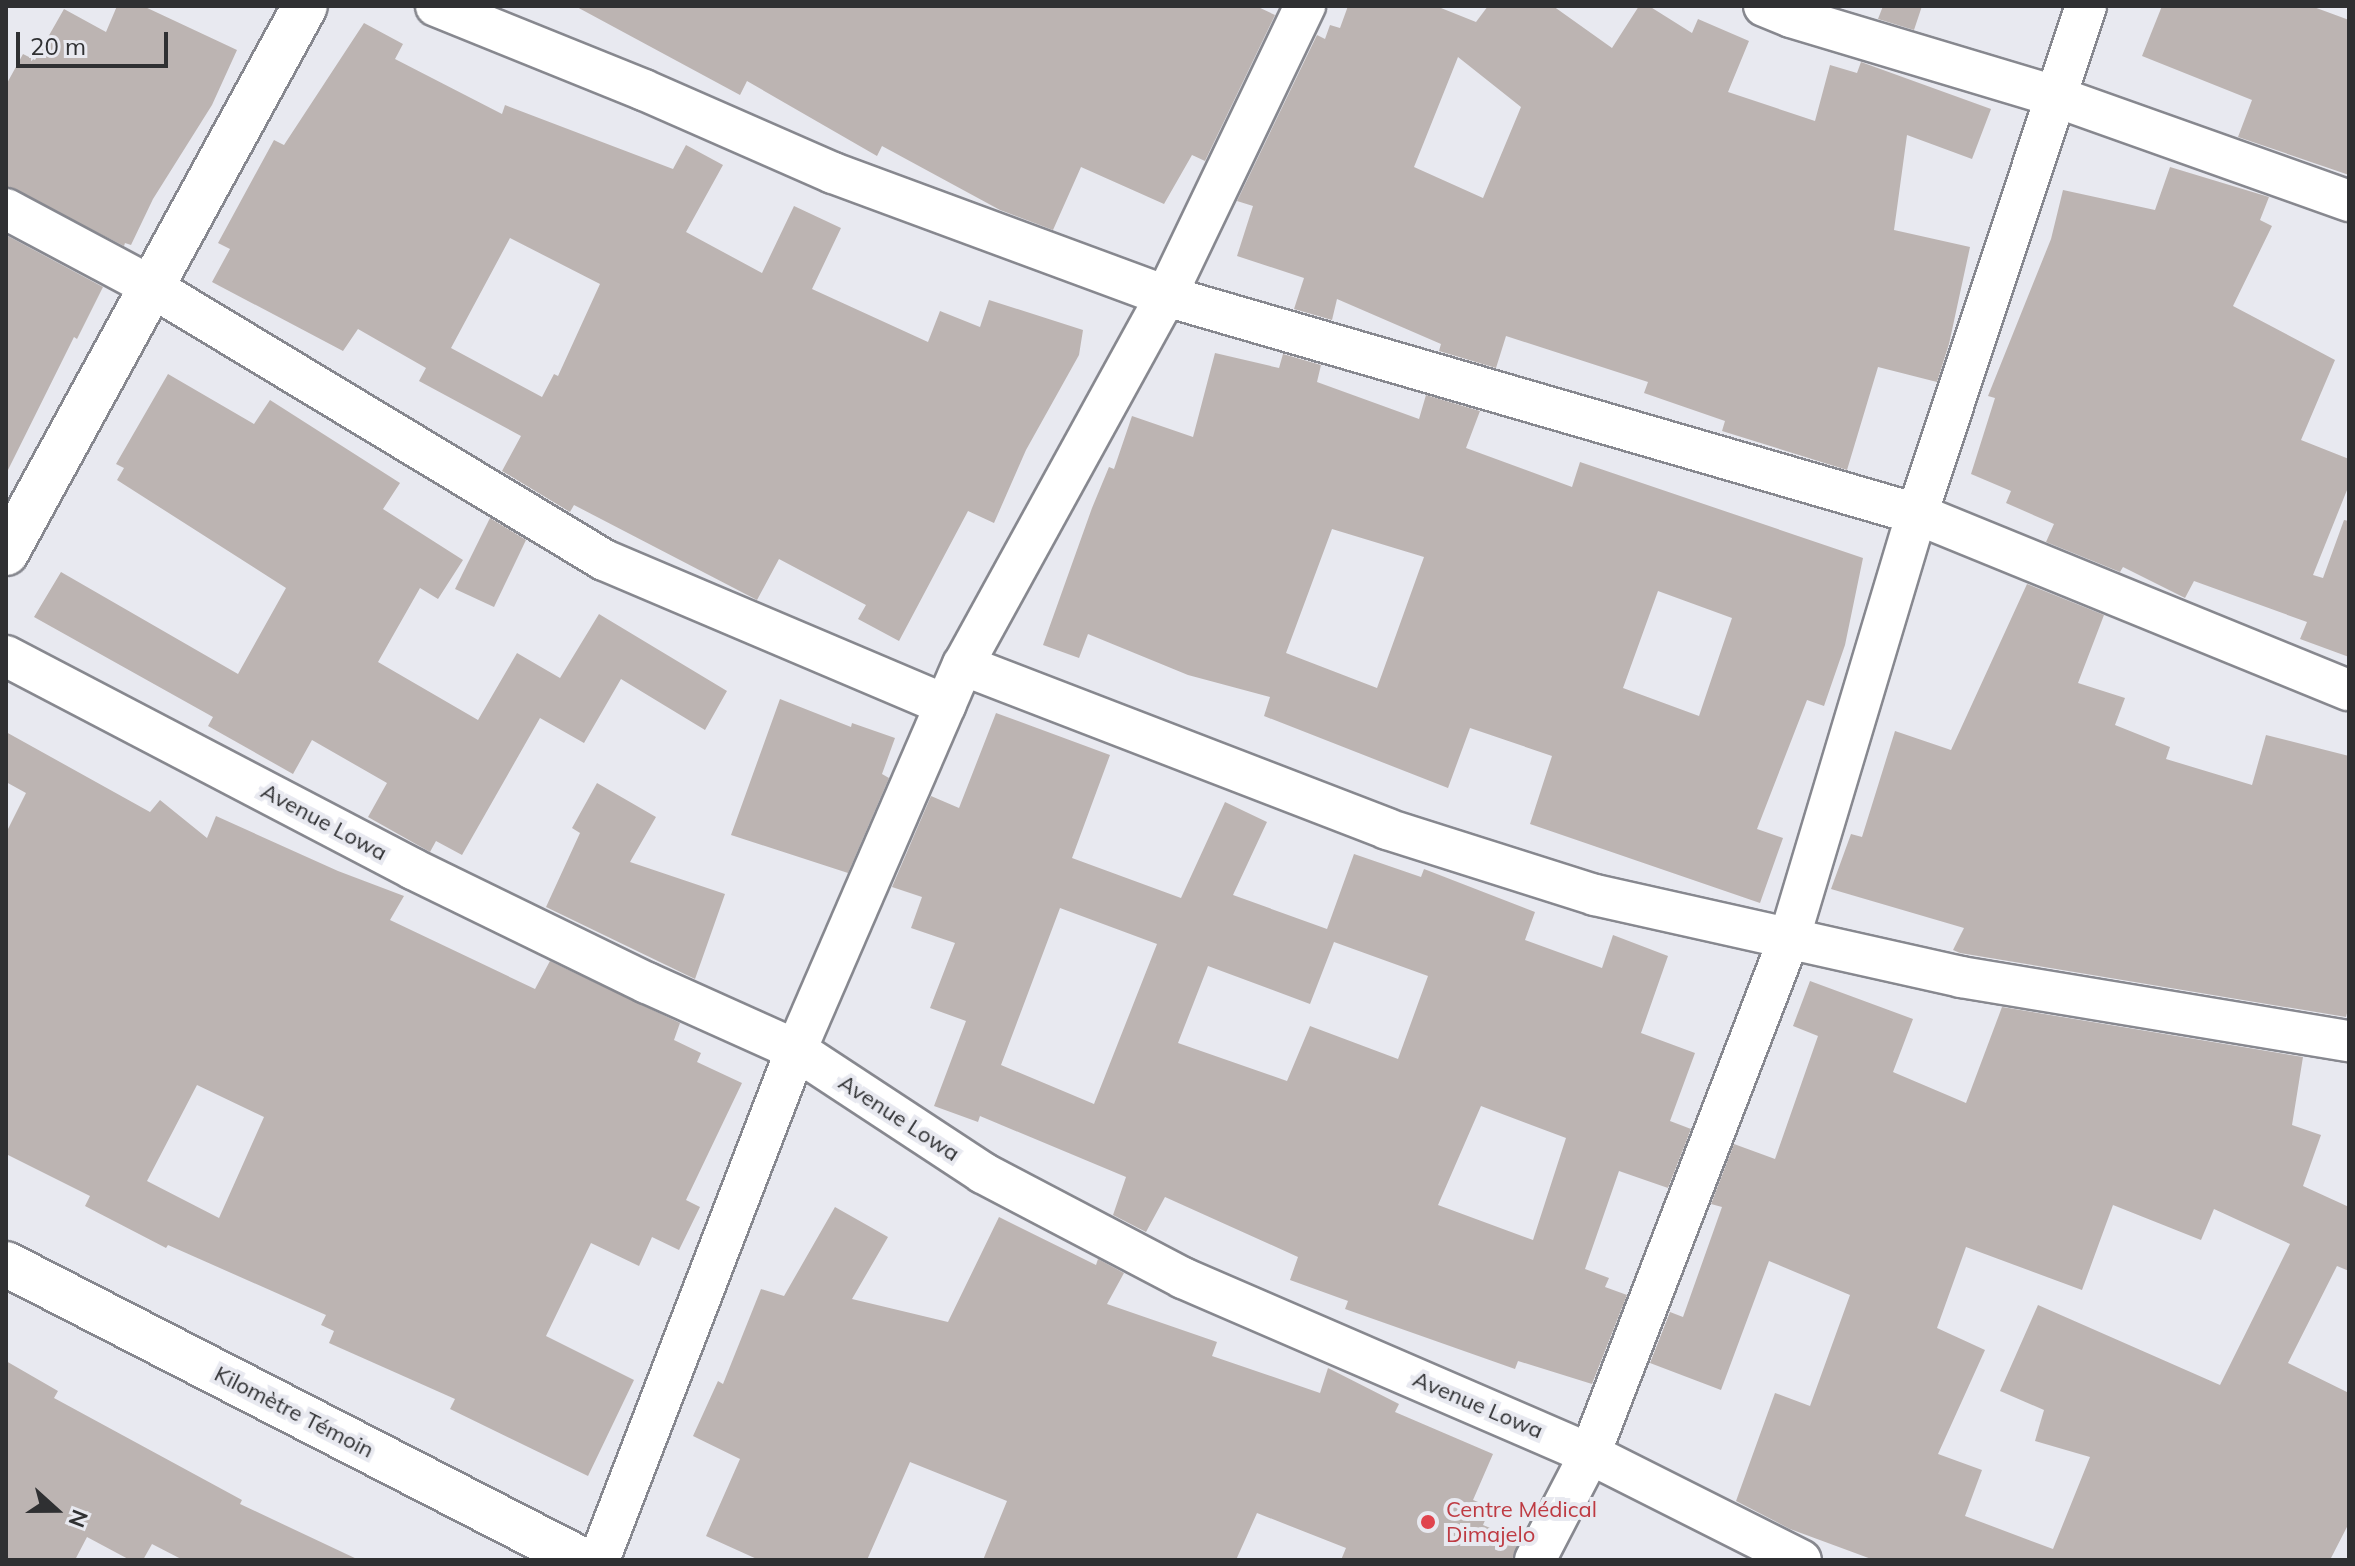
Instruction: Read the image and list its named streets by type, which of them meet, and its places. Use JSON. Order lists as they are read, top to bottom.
{
  "streets": {
    "main road": ["Kilomètre Témoin"],
    "street": ["Avenue Lowa"]
  },
  "places": ["Centre Médical Dimajelo"],
  "scale_bar": "20 m",
  "north": "right"
}
